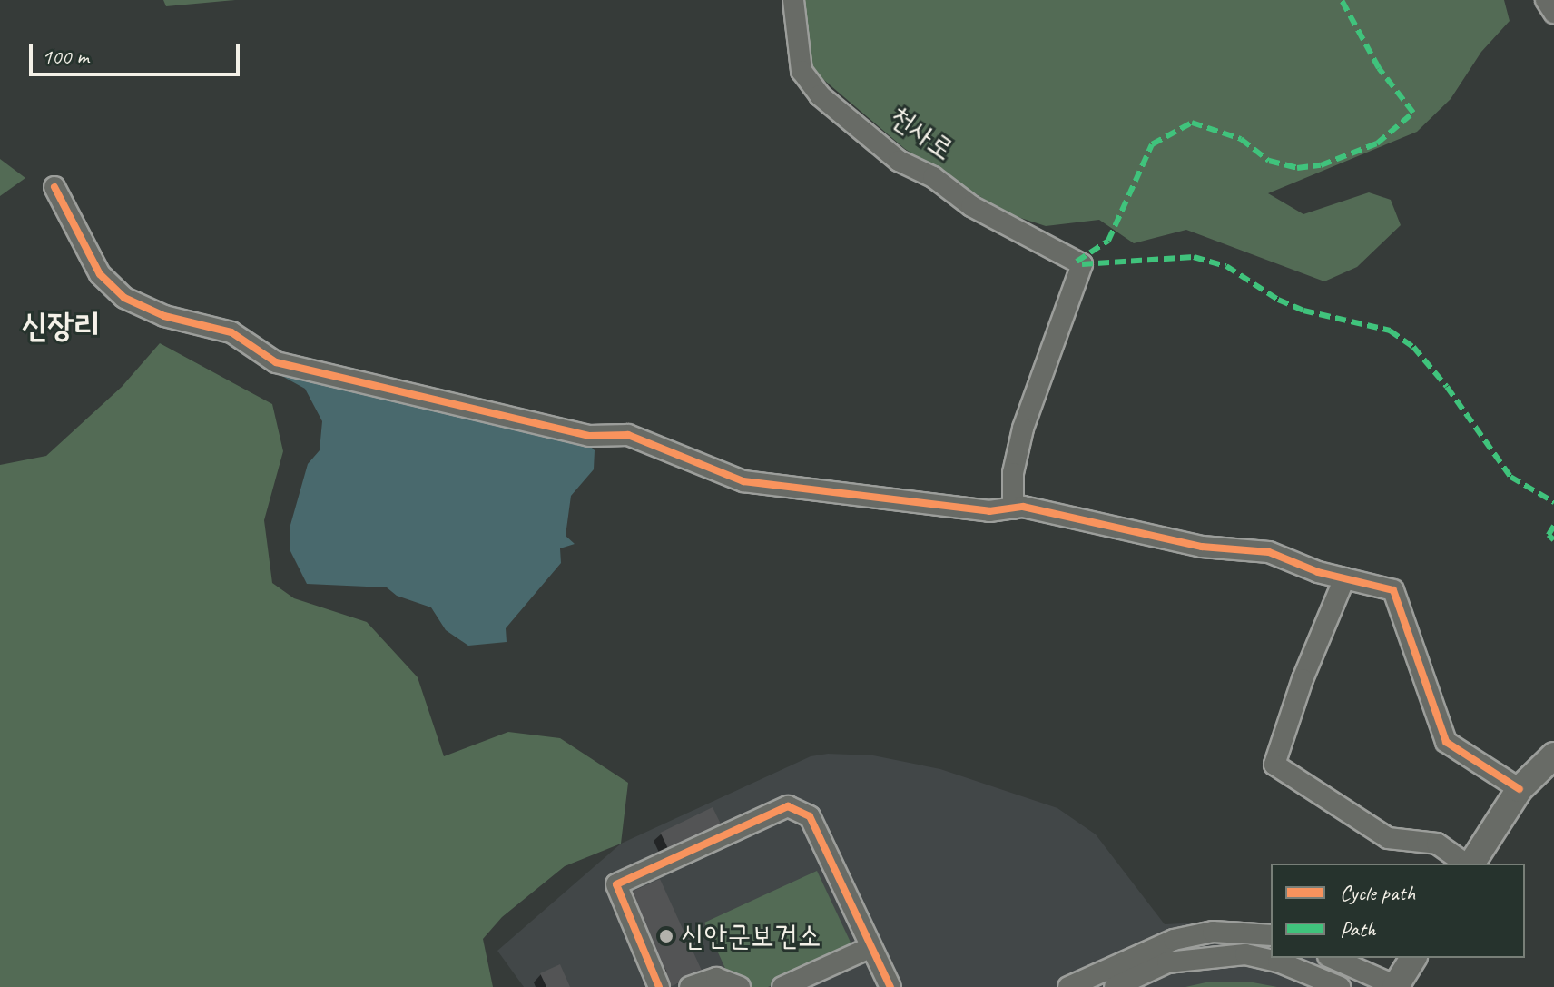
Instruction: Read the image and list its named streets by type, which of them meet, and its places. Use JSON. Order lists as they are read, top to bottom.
{
  "streets": {
    "street": ["천사로"]
  },
  "districts": ["신장리"],
  "places": ["신안군보건소"],
  "legend": ["Cycle path", "Path"],
  "scale_bar": "100 m"
}
